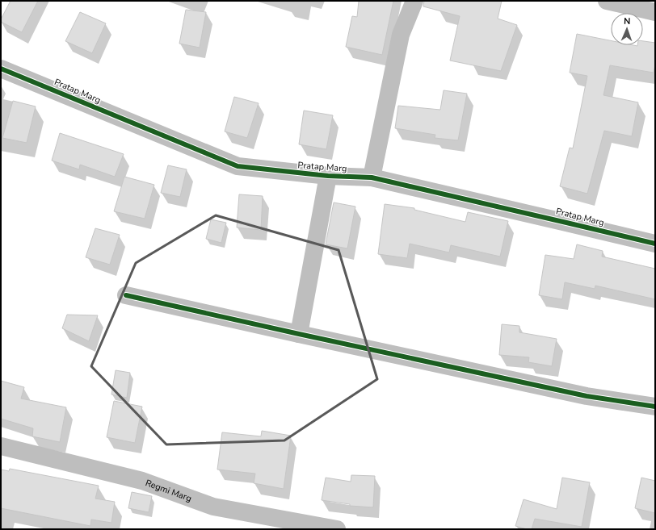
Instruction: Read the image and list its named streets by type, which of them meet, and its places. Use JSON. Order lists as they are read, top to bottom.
{
  "streets": {
    "street": ["Pratap Marg", "Regmi Marg"]
  },
  "north": "top"
}
